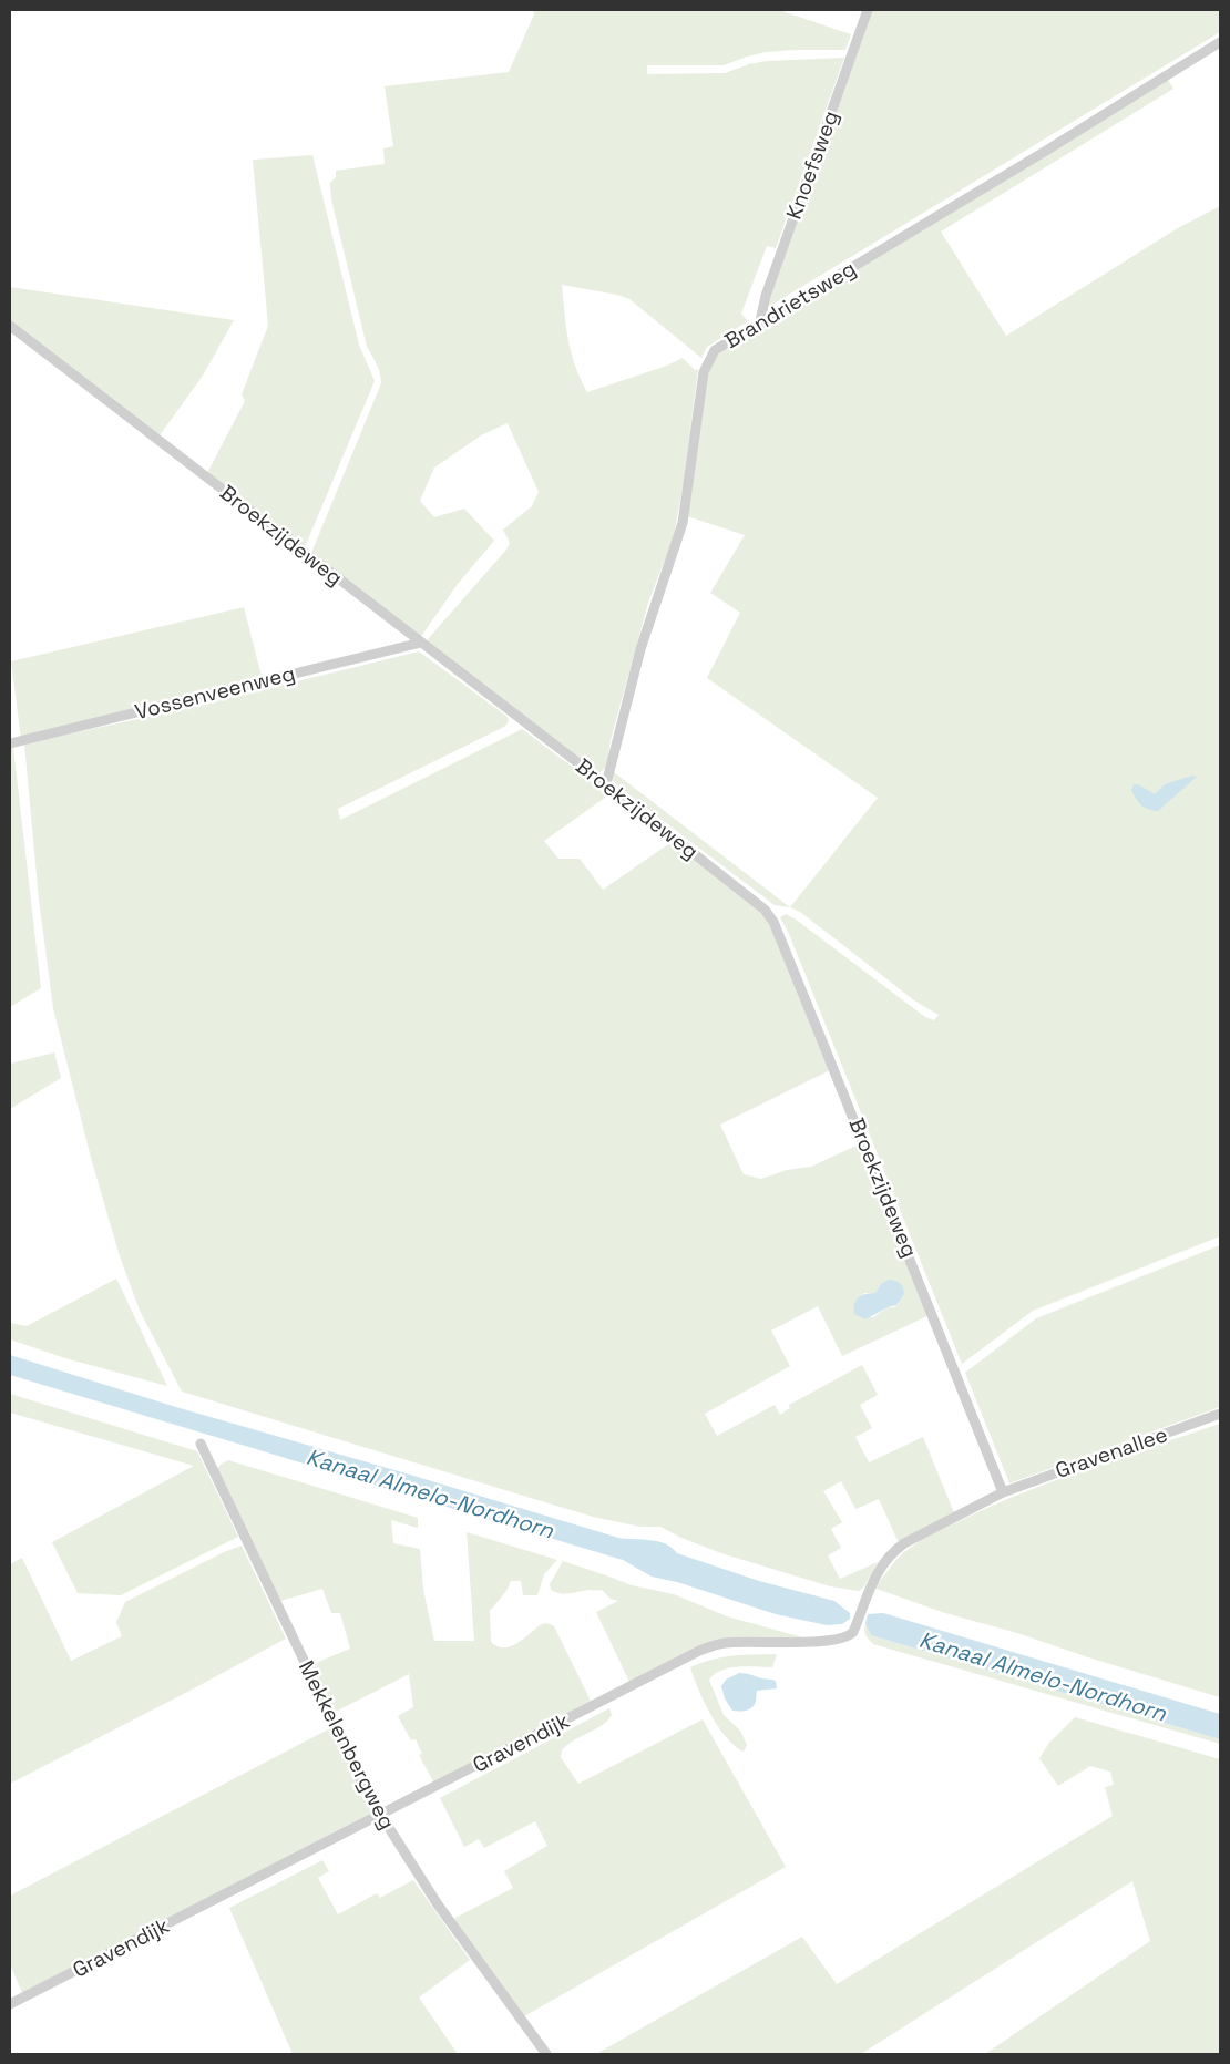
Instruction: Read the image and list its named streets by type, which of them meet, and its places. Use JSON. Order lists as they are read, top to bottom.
{
  "streets": {
    "street": [
      "Knoefsweg",
      "Brandrietsweg",
      "Broekzijdeweg",
      "Vossenveenweg",
      "Gravenallee",
      "Gravendijk",
      "Mekkelenbergweg"
    ]
  },
  "crossings": [
    ["Knoefsweg", "Brandrietsweg"],
    ["Brandrietsweg", "Broekzijdeweg"],
    ["Broekzijdeweg", "Vossenveenweg"],
    ["Broekzijdeweg", "Gravenallee"],
    ["Broekzijdeweg", "Gravendijk"],
    ["Gravenallee", "Gravendijk"],
    ["Gravendijk", "Mekkelenbergweg"]
  ],
  "water": ["Kanaal Almelo-Nordhorn"]
}
